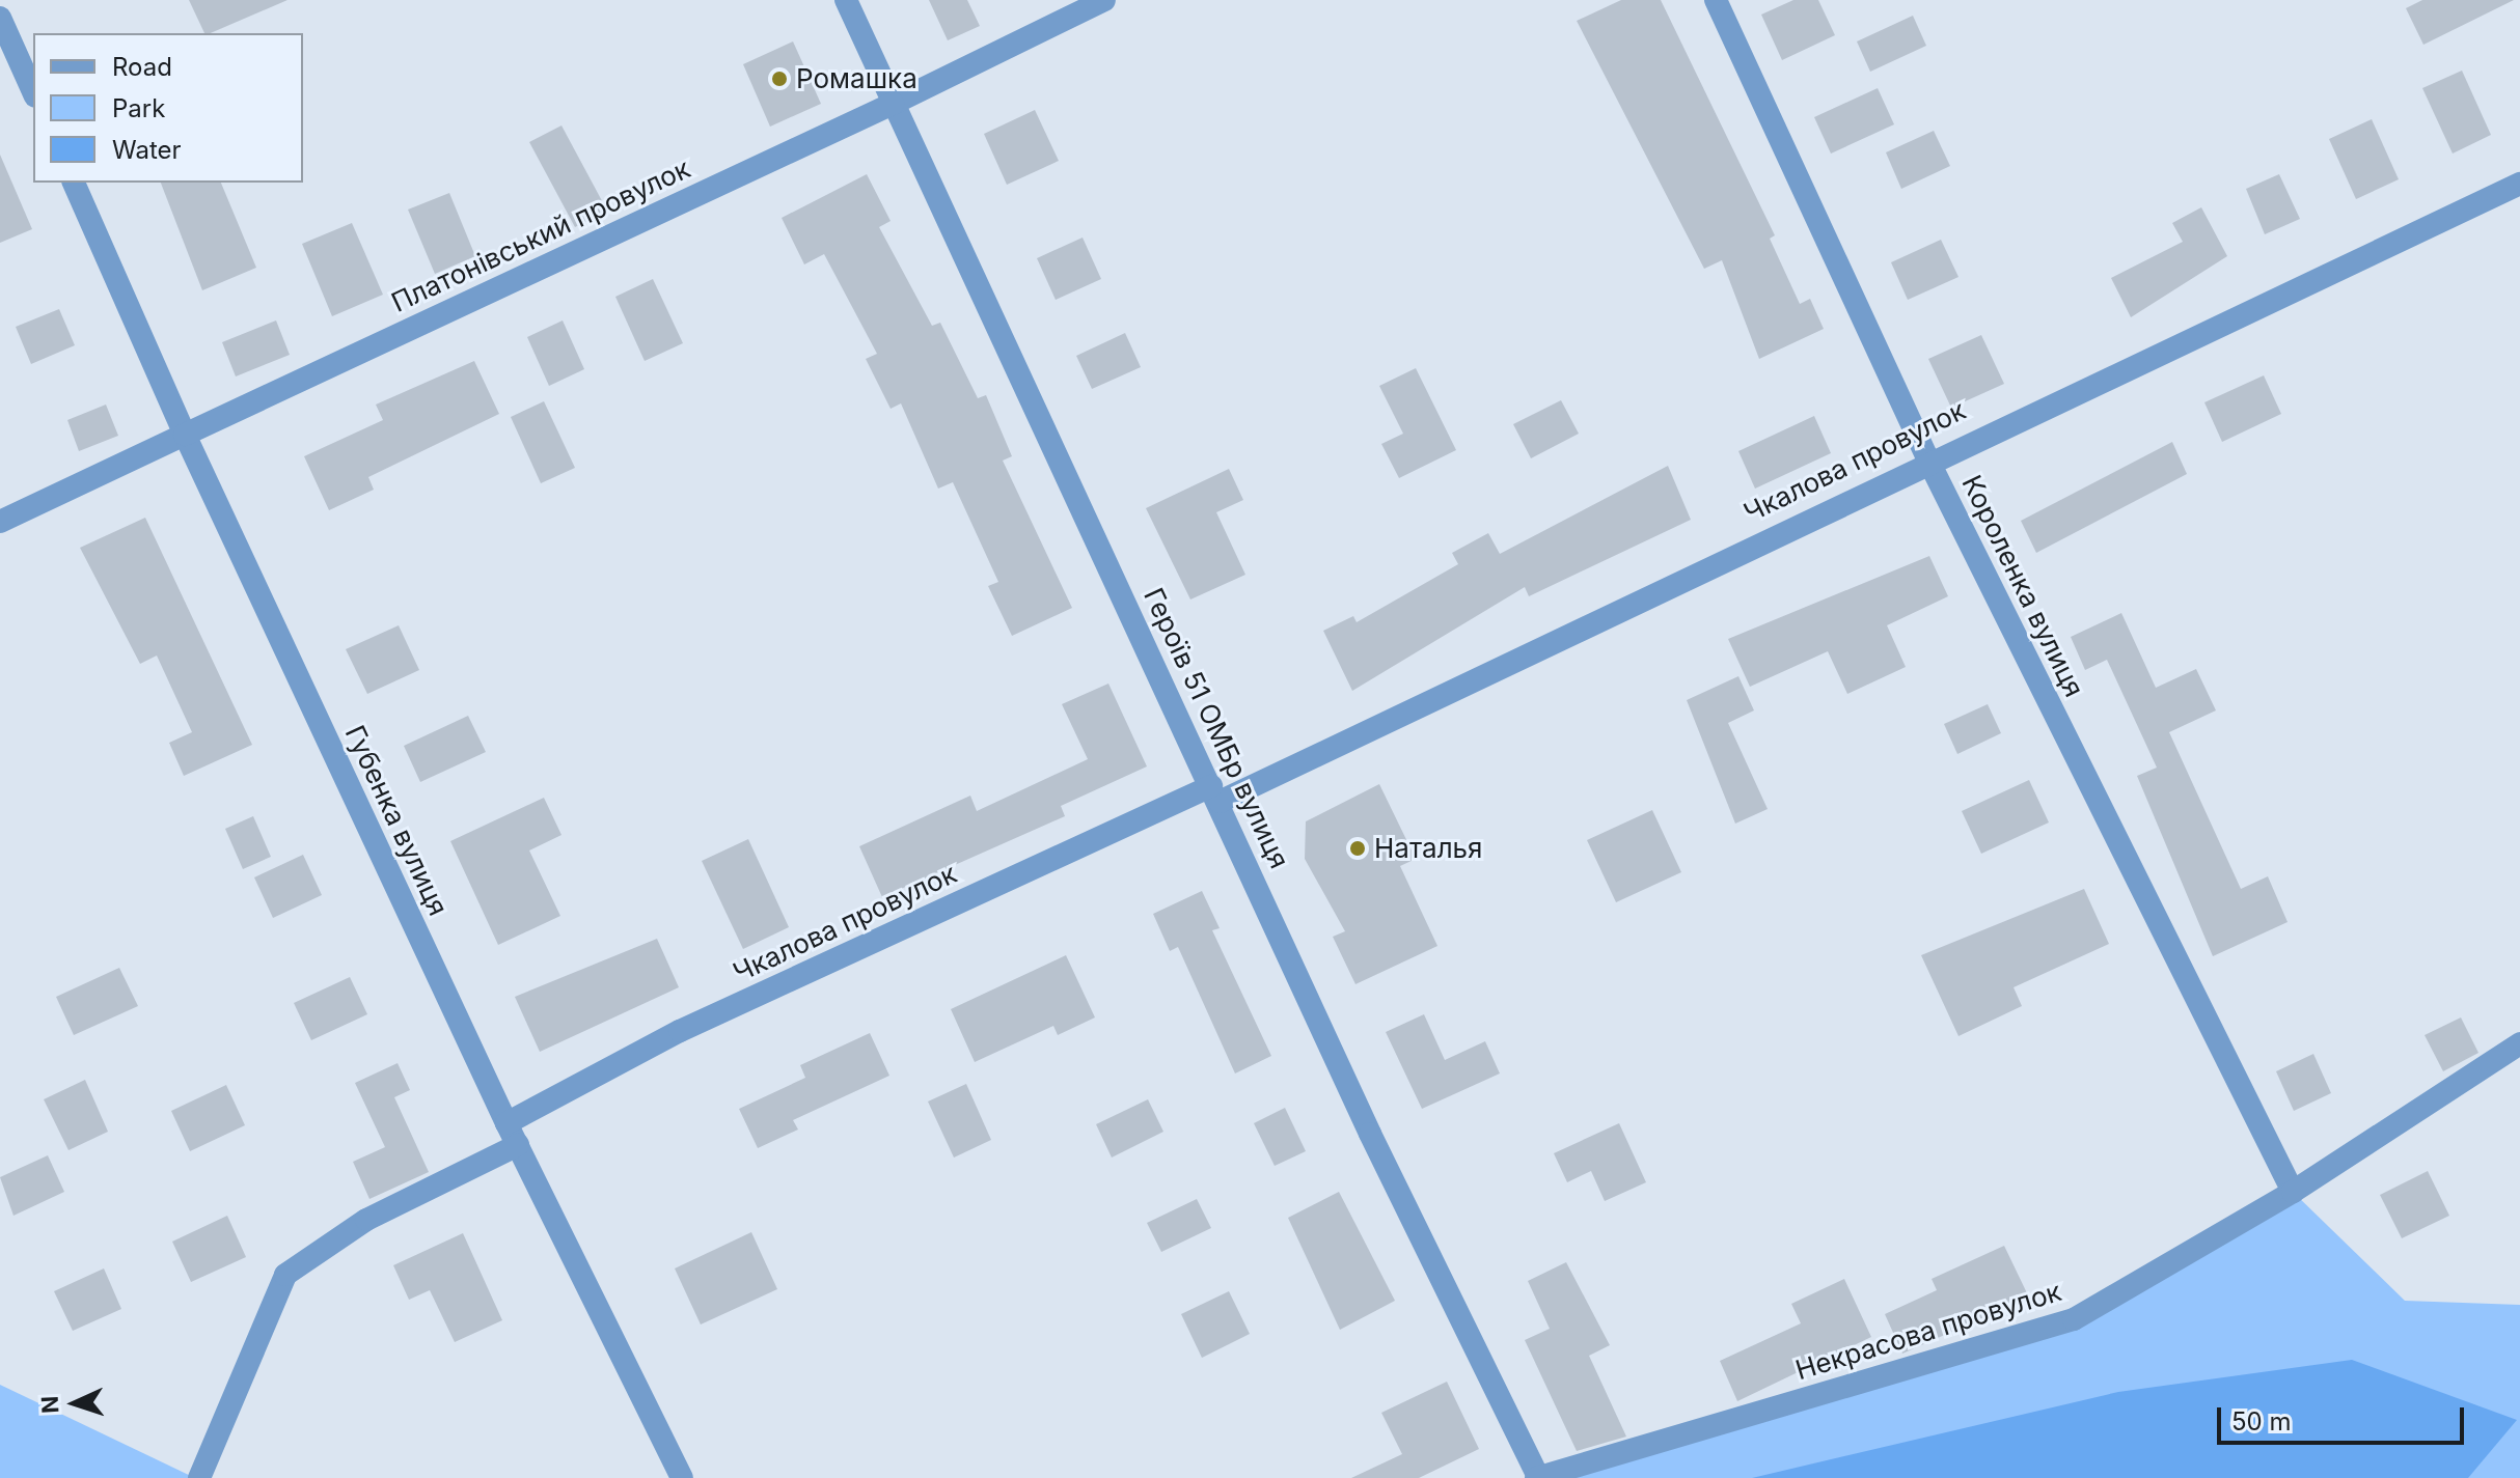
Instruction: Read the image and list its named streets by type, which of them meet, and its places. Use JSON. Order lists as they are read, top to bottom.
{
  "streets": {
    "street": [
      "Платонівський провулок",
      "Чкалова провулок",
      "Короленка вулиця",
      "Героїв 51 ОМБр вулиця",
      "Губенка вулиця",
      "Некрасова провулок"
    ]
  },
  "crossings": [
    ["Платонівський провулок", "Героїв 51 ОМБр вулиця"],
    ["Платонівський провулок", "Губенка вулиця"],
    ["Чкалова провулок", "Короленка вулиця"],
    ["Чкалова провулок", "Героїв 51 ОМБр вулиця"],
    ["Чкалова провулок", "Губенка вулиця"],
    ["Короленка вулиця", "Некрасова провулок"],
    ["Героїв 51 ОМБр вулиця", "Некрасова провулок"]
  ],
  "places": ["Ромашка", "Наталья"],
  "legend": ["Road", "Park", "Water"],
  "scale_bar": "50 m",
  "north": "left"
}
